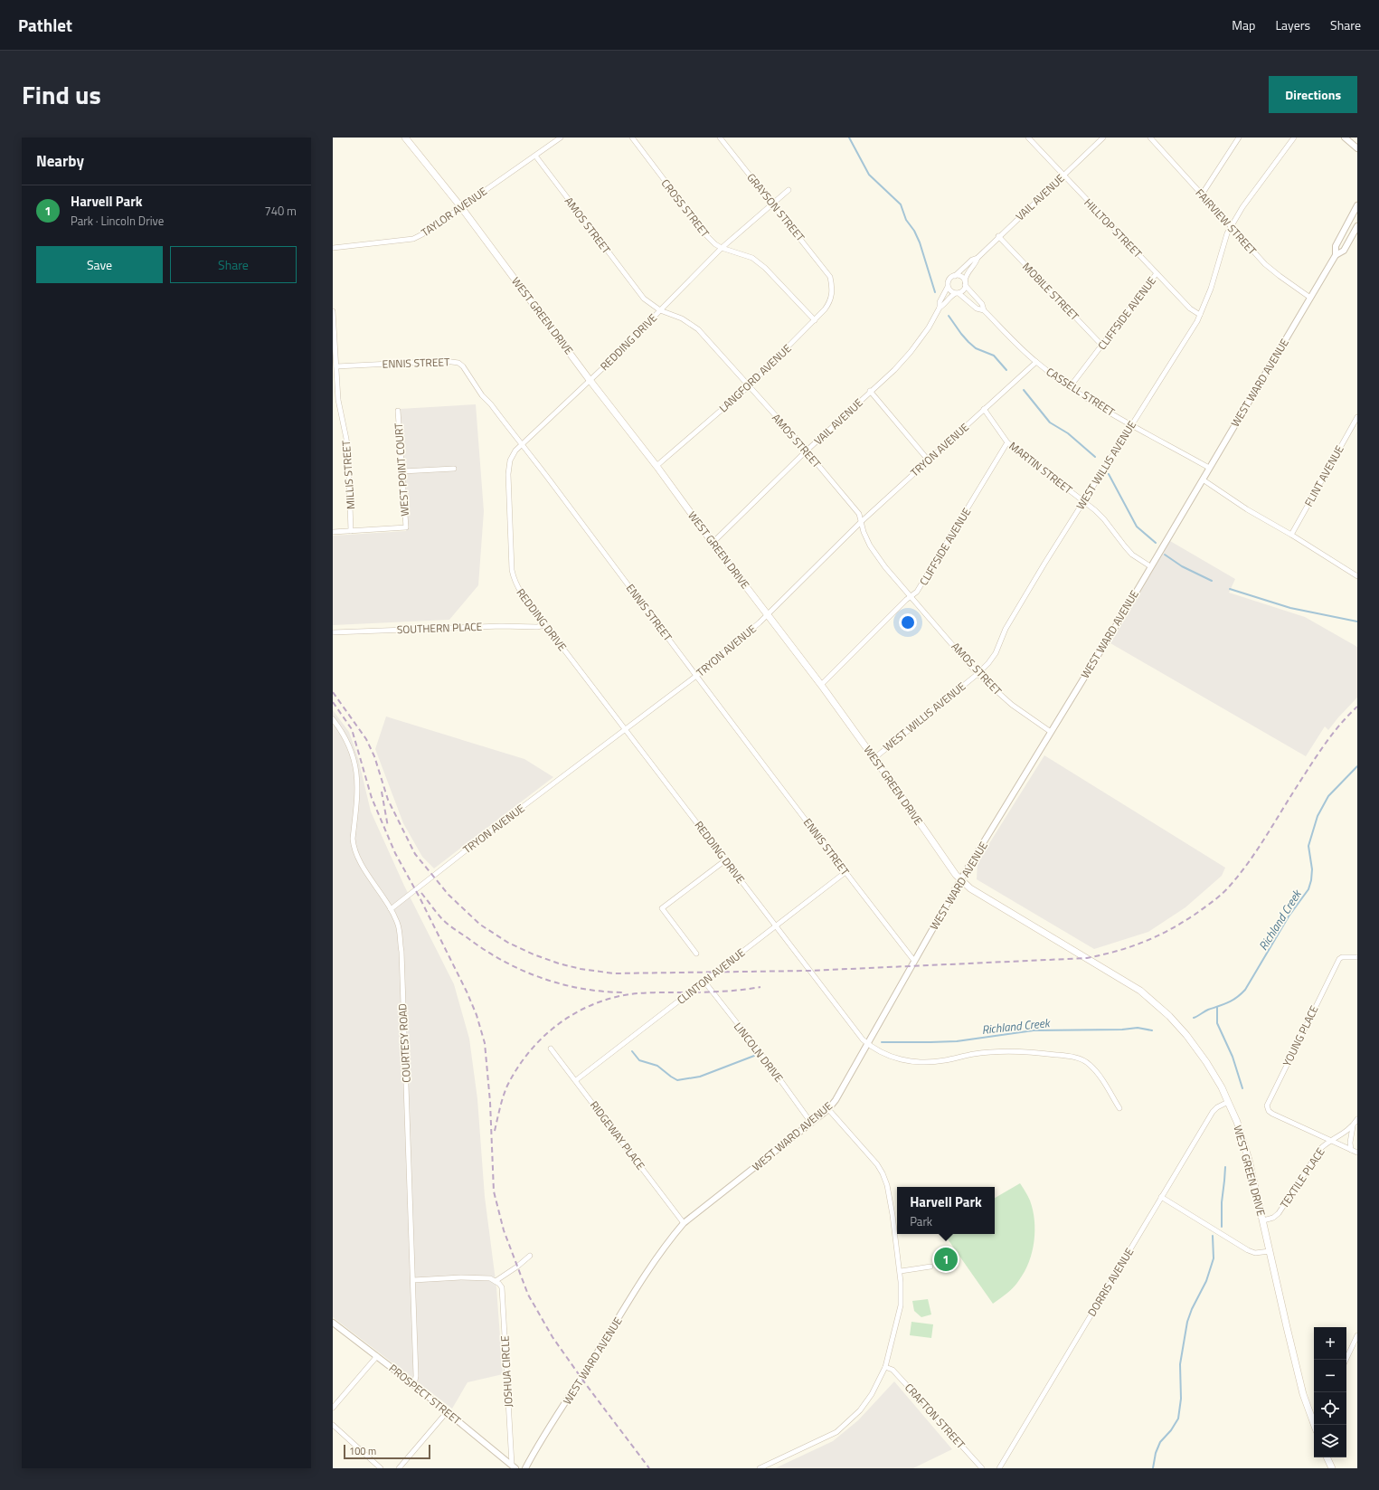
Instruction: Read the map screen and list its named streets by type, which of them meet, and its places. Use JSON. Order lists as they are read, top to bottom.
{
  "streets": {
    "main road": ["WEST GREEN DRIVE"],
    "street": [
      "VAIL AVENUE",
      "GRAYSON STREET",
      "CROSS STREET",
      "TAYLOR AVENUE",
      "FAIRVIEW STREET",
      "AMOS STREET",
      "HILLTOP STREET",
      "MOBILE STREET",
      "CLIFFSIDE AVENUE",
      "REDDING DRIVE",
      "ENNIS STREET",
      "LANGFORD AVENUE",
      "WEST WARD AVENUE",
      "CASSELL STREET",
      "TRYON AVENUE",
      "WEST WILLIS AVENUE",
      "MARTIN STREET",
      "WEST POINT COURT",
      "MILLIS STREET",
      "FLINT AVENUE",
      "SOUTHERN PLACE",
      "CLINTON AVENUE",
      "YOUNG PLACE",
      "COURTESY ROAD",
      "LINCOLN DRIVE",
      "RIDGEWAY PLACE",
      "TEXTILE PLACE",
      "DORRIS AVENUE",
      "JOSHUA CIRCLE",
      "PROSPECT STREET",
      "CRAFTON STREET"
    ]
  },
  "crossings": [
    ["VAIL AVENUE", "AMOS STREET"],
    ["VAIL AVENUE", "HILLTOP STREET"],
    ["VAIL AVENUE", "MOBILE STREET"],
    ["VAIL AVENUE", "WEST GREEN DRIVE"],
    ["VAIL AVENUE", "CASSELL STREET"],
    ["GRAYSON STREET", "REDDING DRIVE"],
    ["GRAYSON STREET", "LANGFORD AVENUE"],
    ["CROSS STREET", "REDDING DRIVE"],
    ["CROSS STREET", "LANGFORD AVENUE"],
    ["TAYLOR AVENUE", "AMOS STREET"],
    ["TAYLOR AVENUE", "WEST GREEN DRIVE"],
    ["FAIRVIEW STREET", "WEST WARD AVENUE"],
    ["FAIRVIEW STREET", "WEST WILLIS AVENUE"],
    ["AMOS STREET", "CLIFFSIDE AVENUE"],
    ["AMOS STREET", "REDDING DRIVE"],
    ["AMOS STREET", "LANGFORD AVENUE"],
    ["AMOS STREET", "WEST WARD AVENUE"],
    ["AMOS STREET", "TRYON AVENUE"],
    ["AMOS STREET", "WEST WILLIS AVENUE"],
    ["HILLTOP STREET", "CLIFFSIDE AVENUE"],
    ["HILLTOP STREET", "WEST WILLIS AVENUE"],
    ["MOBILE STREET", "CLIFFSIDE AVENUE"],
    ["CLIFFSIDE AVENUE", "WEST GREEN DRIVE"],
    ["CLIFFSIDE AVENUE", "CASSELL STREET"],
    ["CLIFFSIDE AVENUE", "MARTIN STREET"],
    ["WEST GREEN DRIVE", "REDDING DRIVE"],
    ["WEST GREEN DRIVE", "LANGFORD AVENUE"],
    ["WEST GREEN DRIVE", "WEST WARD AVENUE"],
    ["WEST GREEN DRIVE", "TRYON AVENUE"],
    ["WEST GREEN DRIVE", "WEST WILLIS AVENUE"],
    ["WEST GREEN DRIVE", "TEXTILE PLACE"],
    ["WEST GREEN DRIVE", "DORRIS AVENUE"],
    ["REDDING DRIVE", "ENNIS STREET"],
    ["REDDING DRIVE", "WEST WARD AVENUE"],
    ["REDDING DRIVE", "TRYON AVENUE"],
    ["REDDING DRIVE", "SOUTHERN PLACE"],
    ["REDDING DRIVE", "CLINTON AVENUE"],
    ["ENNIS STREET", "WEST WARD AVENUE"],
    ["ENNIS STREET", "TRYON AVENUE"],
    ["ENNIS STREET", "MILLIS STREET"],
    ["ENNIS STREET", "CLINTON AVENUE"],
    ["WEST WARD AVENUE", "CASSELL STREET"],
    ["WEST WARD AVENUE", "MARTIN STREET"],
    ["WEST WARD AVENUE", "LINCOLN DRIVE"],
    ["WEST WARD AVENUE", "RIDGEWAY PLACE"],
    ["CASSELL STREET", "TRYON AVENUE"],
    ["CASSELL STREET", "WEST WILLIS AVENUE"],
    ["TRYON AVENUE", "MARTIN STREET"],
    ["TRYON AVENUE", "COURTESY ROAD"],
    ["WEST WILLIS AVENUE", "MARTIN STREET"],
    ["WEST POINT COURT", "MILLIS STREET"],
    ["CLINTON AVENUE", "LINCOLN DRIVE"],
    ["CLINTON AVENUE", "RIDGEWAY PLACE"],
    ["YOUNG PLACE", "TEXTILE PLACE"],
    ["COURTESY ROAD", "PROSPECT STREET"],
    ["JOSHUA CIRCLE", "PROSPECT STREET"]
  ],
  "water": ["Richland Creek"],
  "scale_bar": "100 m",
  "page": {
    "header": "Pathlet",
    "nav": ["Map", "Layers", "Share"],
    "title": "Find us",
    "buttons": [
      "Directions",
      ["Save", "Share"]
    ],
    "heading": "Nearby",
    "list": [
      {
        "mark": "1",
        "name": "Harvell Park",
        "note": "Park · Lincoln Drive",
        "value": "740 m"
      }
    ],
    "popup": ["Harvell Park", "Park"],
    "pins": "1",
    "map_buttons": ["+", "−"],
    "scale": "100 m"
  }
}
